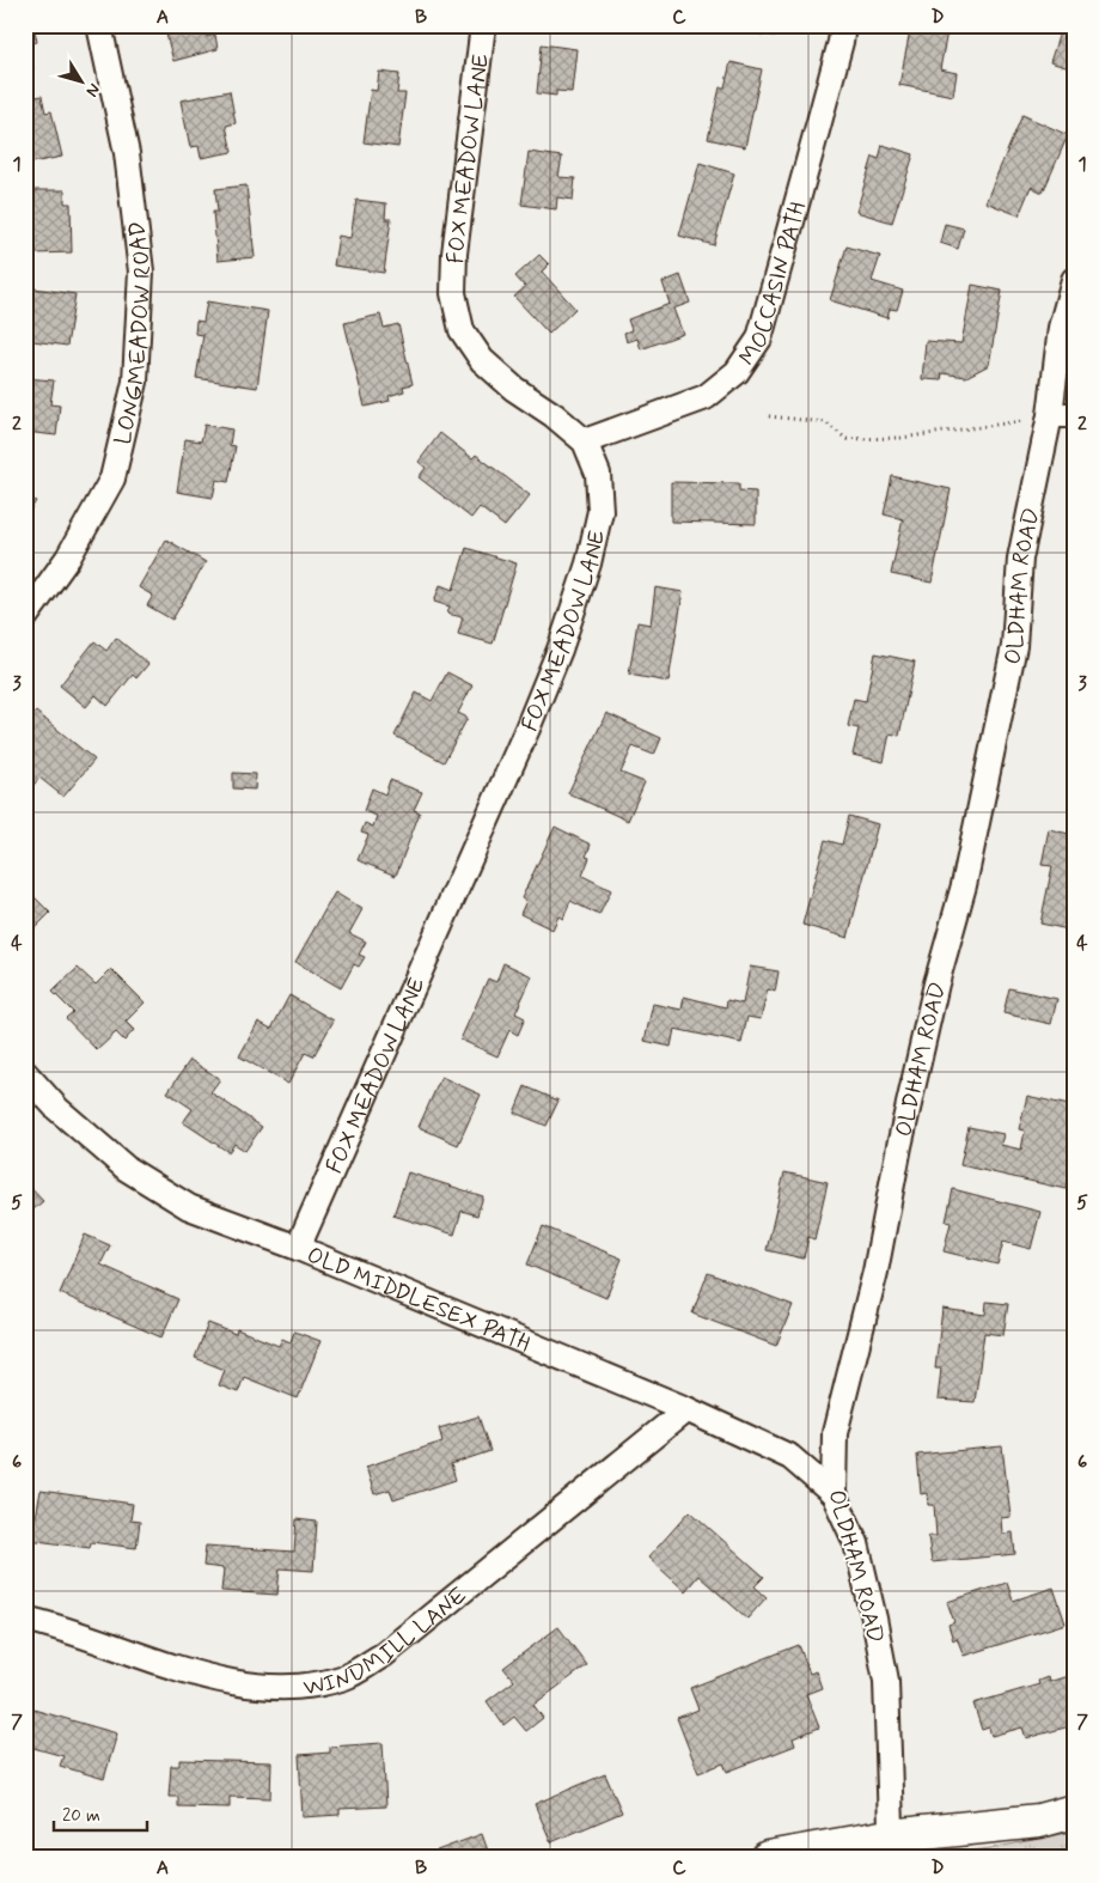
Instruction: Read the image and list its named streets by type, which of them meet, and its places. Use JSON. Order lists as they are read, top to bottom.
{
  "streets": {
    "street": [
      "FOX MEADOW LANE",
      "MOCCASIN PATH",
      "LONGMEADOW ROAD",
      "OLDHAM ROAD",
      "OLD MIDDLESEX PATH",
      "WINDMILL LANE"
    ]
  },
  "crossings": [
    ["FOX MEADOW LANE", "MOCCASIN PATH"],
    ["FOX MEADOW LANE", "OLD MIDDLESEX PATH"],
    ["OLDHAM ROAD", "OLD MIDDLESEX PATH"],
    ["OLD MIDDLESEX PATH", "WINDMILL LANE"]
  ],
  "scale_bar": "20 m",
  "north": "bottom right",
  "grid": {
    "columns": [
      "A",
      "B",
      "C",
      "D"
    ],
    "rows": [
      "1",
      "2",
      "3",
      "4",
      "5",
      "6",
      "7"
    ]
  }
}
